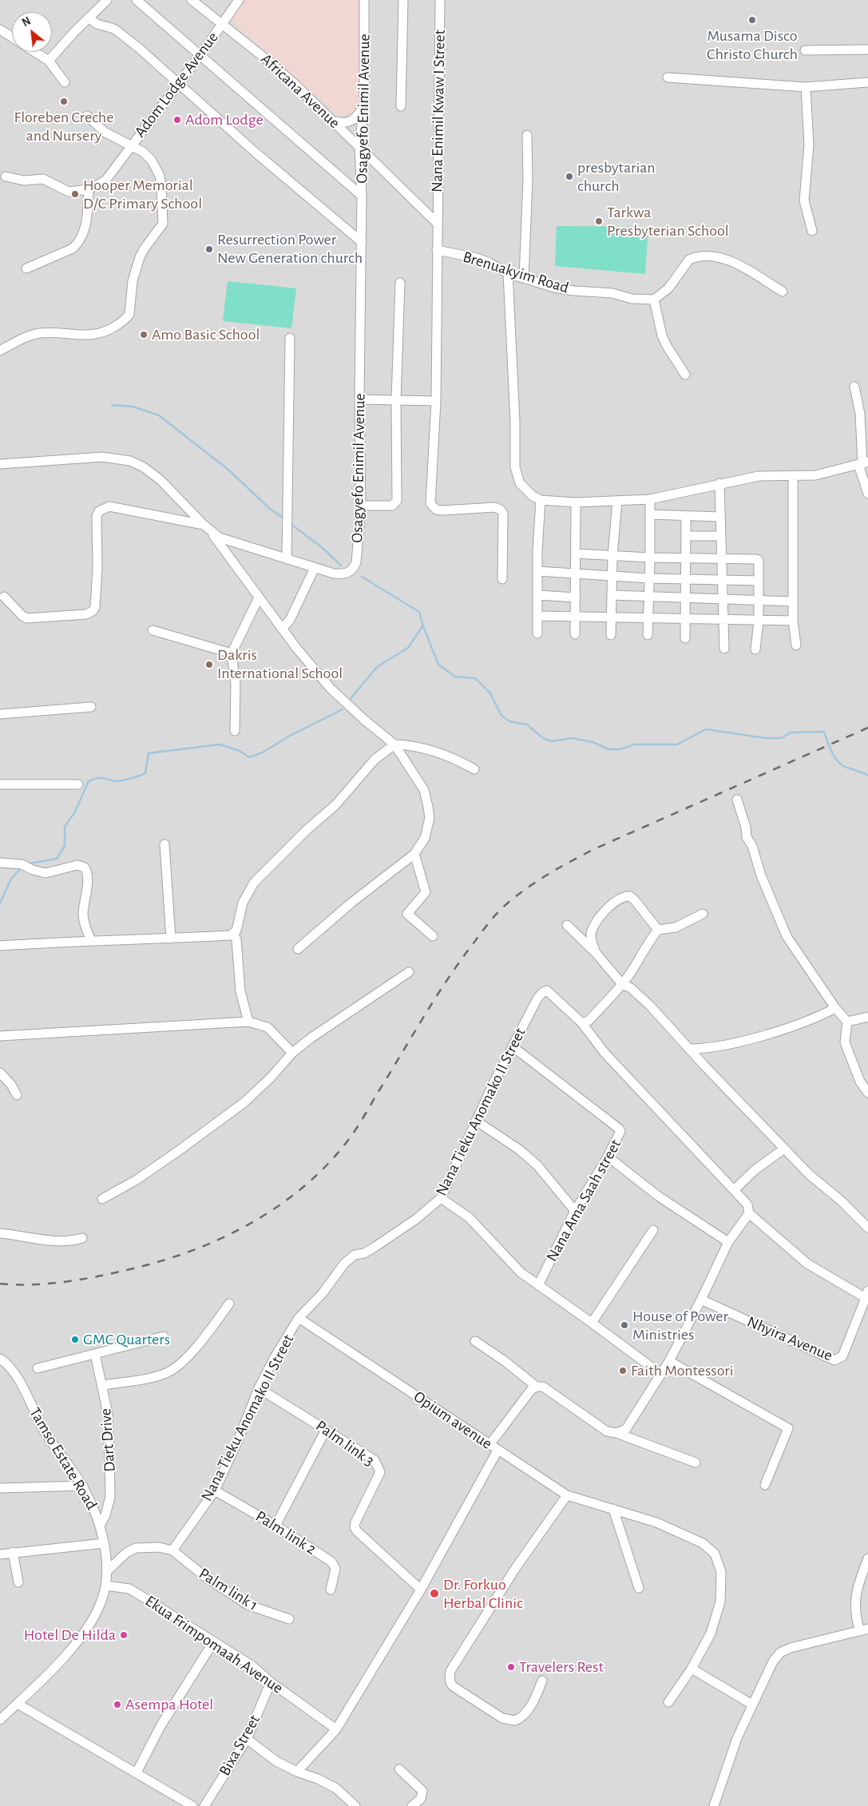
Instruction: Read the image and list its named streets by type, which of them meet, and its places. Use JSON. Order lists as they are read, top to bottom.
{
  "streets": {
    "street": [
      "Adom Lodge Avenue",
      "Africana Avenue",
      "Osagyefo Enimil Avenue",
      "Nana Enimil Kwaw I Street",
      "Brenuakyim Road",
      "Nana Tieku Anomako II Street",
      "Nana Ama Saah street",
      "Nhyira Avenue",
      "Opium avenue",
      "Dart Drive",
      "Palm link 3",
      "Tamso Estate Road",
      "Palm link 2",
      "Palm link 1",
      "Ekua Frimpomaah Avenue",
      "Bixa Street"
    ]
  },
  "crossings": [
    ["Adom Lodge Avenue", "Africana Avenue"],
    ["Africana Avenue", "Osagyefo Enimil Avenue"],
    ["Africana Avenue", "Nana Enimil Kwaw I Street"],
    ["Nana Enimil Kwaw I Street", "Brenuakyim Road"],
    ["Nana Tieku Anomako II Street", "Nana Ama Saah street"],
    ["Nana Tieku Anomako II Street", "Opium avenue"],
    ["Nana Tieku Anomako II Street", "Palm link 3"],
    ["Nana Tieku Anomako II Street", "Palm link 2"],
    ["Nana Tieku Anomako II Street", "Palm link 1"],
    ["Dart Drive", "Tamso Estate Road"],
    ["Tamso Estate Road", "Ekua Frimpomaah Avenue"],
    ["Ekua Frimpomaah Avenue", "Bixa Street"]
  ],
  "places": [
    "Musama Disco Christo Church",
    "Floreben Creche and Nursery",
    "Adom Lodge",
    "presbytarian church",
    "Hooper Memorial D/C Primary School",
    "Tarkwa Presbyterian School",
    "Resurrection Power New Generation church",
    "Amo Basic School",
    "Dakris International School",
    "House of Power Ministries",
    "GMC Quarters",
    "Faith Montessori",
    "Dr. Forkuo Herbal Clinic",
    "Hotel De Hilda",
    "Travelers Rest",
    "Asempa Hotel"
  ],
  "north": "top left"
}
